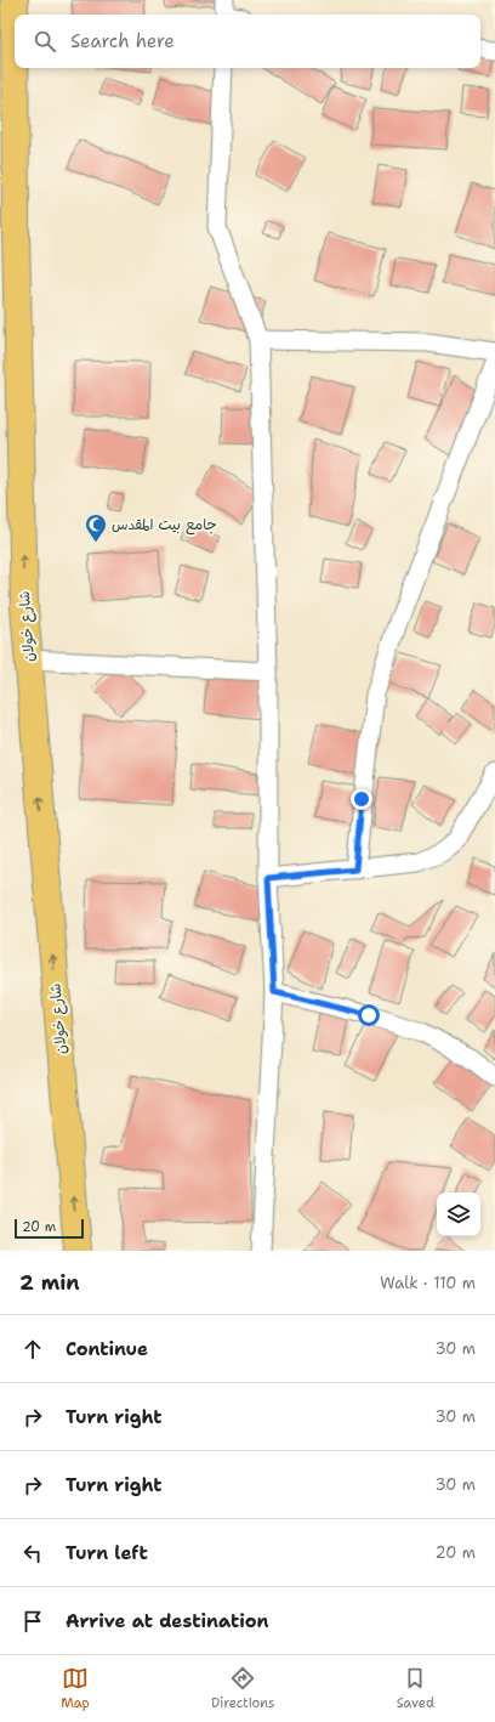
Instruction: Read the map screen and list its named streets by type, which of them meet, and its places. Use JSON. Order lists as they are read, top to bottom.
{
  "streets": {
    "main road": ["شارع خولان"]
  },
  "one_way": ["شارع خولان"],
  "places": {
    "mosque": ["جامع بيت المقدس"]
  },
  "scale_bar": "20 m",
  "page": {
    "search": "Search here",
    "scale": "20 m",
    "heading": ["2 min", "Walk · 110 m"],
    "list": [
      ["Continue", "30 m"],
      ["Turn right", "30 m"],
      ["Turn right", "30 m"],
      ["Turn left", "20 m"],
      "Arrive at destination"
    ],
    "nav": ["Map", "Directions", "Saved"]
  }
}
